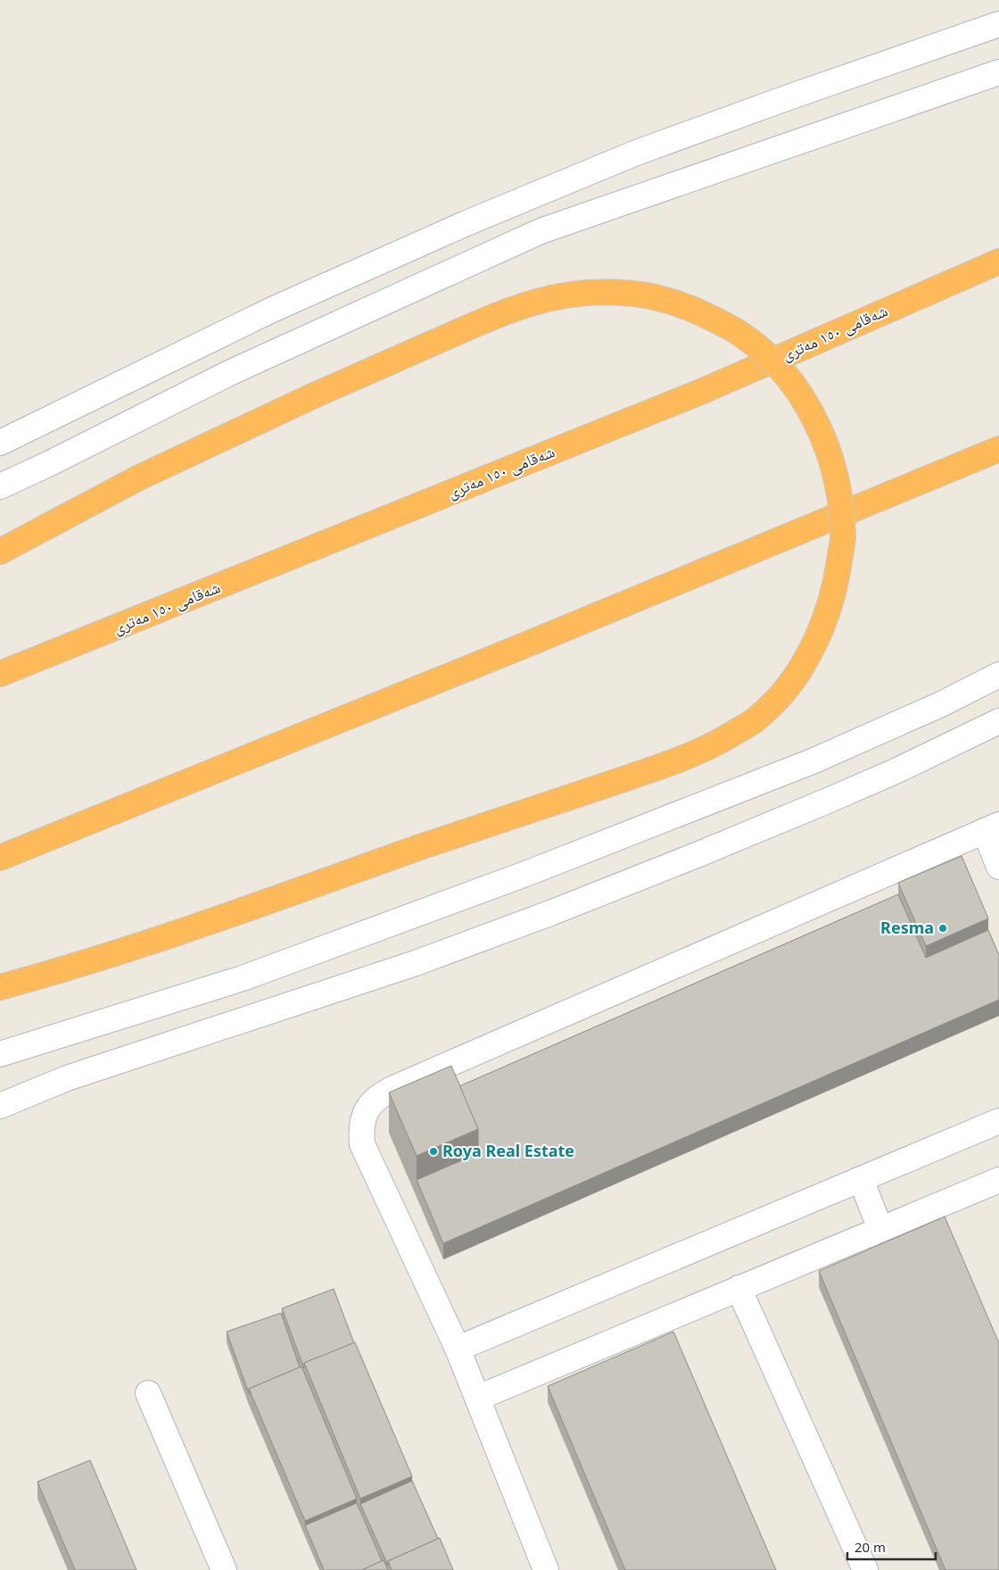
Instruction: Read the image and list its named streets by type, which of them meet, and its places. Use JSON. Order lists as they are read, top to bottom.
{
  "streets": {
    "highway": ["شەقامی ١٥٠ مەتری"]
  },
  "places": ["Resma", "Roya Real Estate"],
  "scale_bar": "20 m"
}
